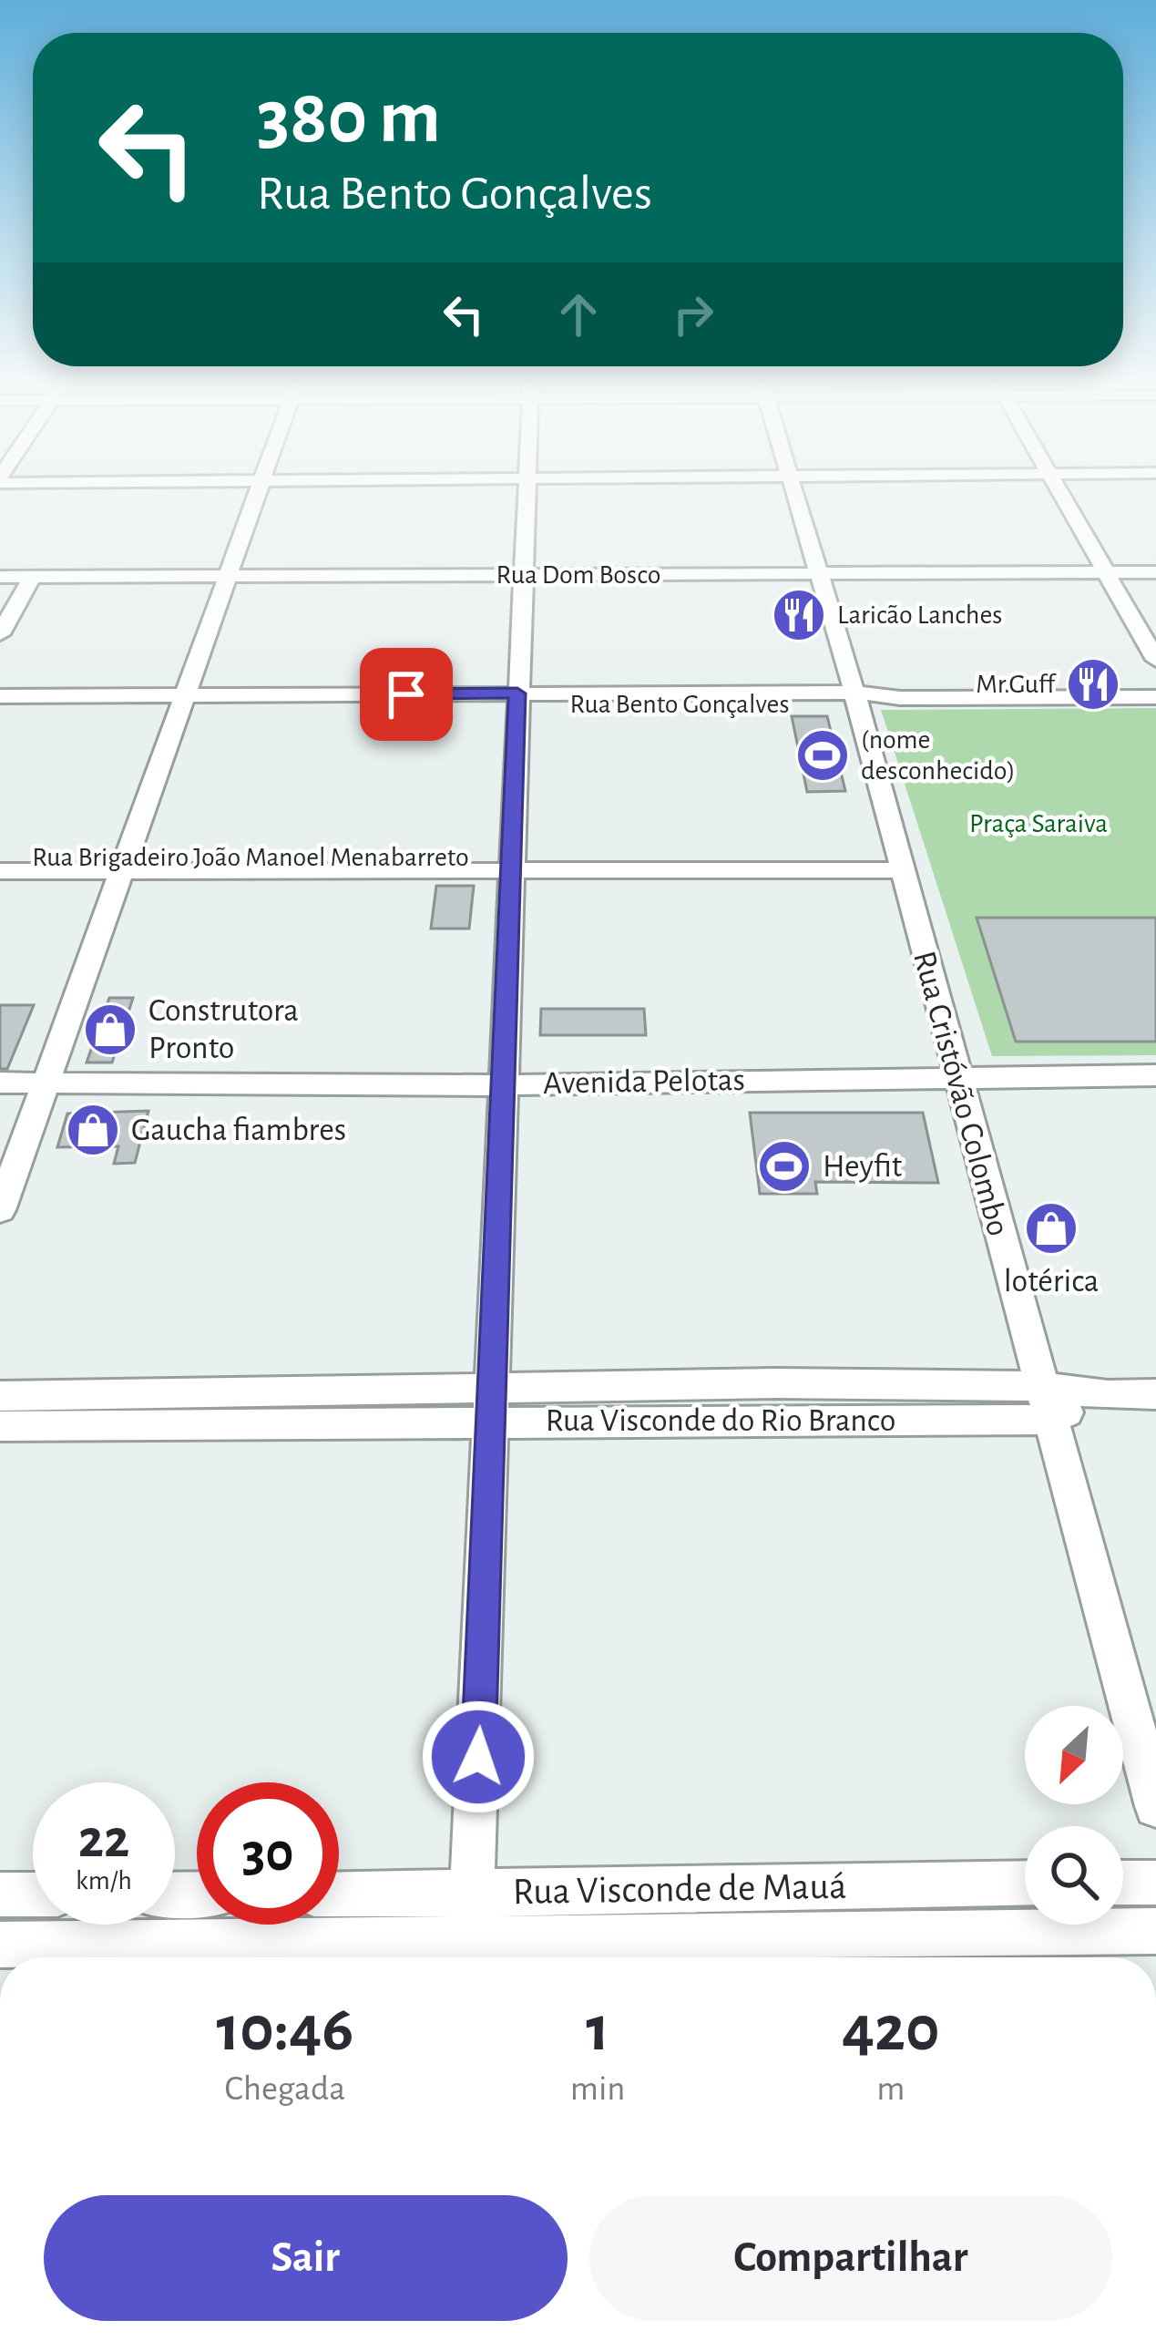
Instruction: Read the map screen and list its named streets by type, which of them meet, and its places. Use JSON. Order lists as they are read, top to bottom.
{
  "streets": {
    "street": [
      "Rua Dom Bosco",
      "Rua Bento Gonçalves",
      "Rua Brigadeiro João Manoel Menabarreto",
      "Avenida Pelotas",
      "Rua Cristóvão Colombo",
      "Rua Visconde do Rio Branco",
      "Rua Visconde de Mauá"
    ]
  },
  "crossings": [
    ["Rua Dom Bosco", "Rua Cristóvão Colombo"],
    ["Rua Bento Gonçalves", "Rua Cristóvão Colombo"],
    ["Rua Brigadeiro João Manoel Menabarreto", "Rua Cristóvão Colombo"],
    ["Avenida Pelotas", "Rua Cristóvão Colombo"],
    ["Rua Cristóvão Colombo", "Rua Visconde do Rio Branco"]
  ],
  "parks": ["Praça Saraiva"],
  "places": {
    "restaurant": ["Laricão Lanches", "Mr.Guff"],
    "sports": ["(nome desconhecido)", "Heyfit"],
    "shop": ["Construtora Pronto", "Gaucha fiambres", "lotérica"]
  },
  "north": "bottom left",
  "page": {
    "turn": ["380 m", "Rua Bento Gonçalves"],
    "speed": "22 km/h",
    "limit": "30",
    "eta": [
      "10:46",
      "Chegada",
      "1",
      "min",
      "420",
      "m"
    ],
    "buttons": ["Sair", "Compartilhar"]
  }
}
